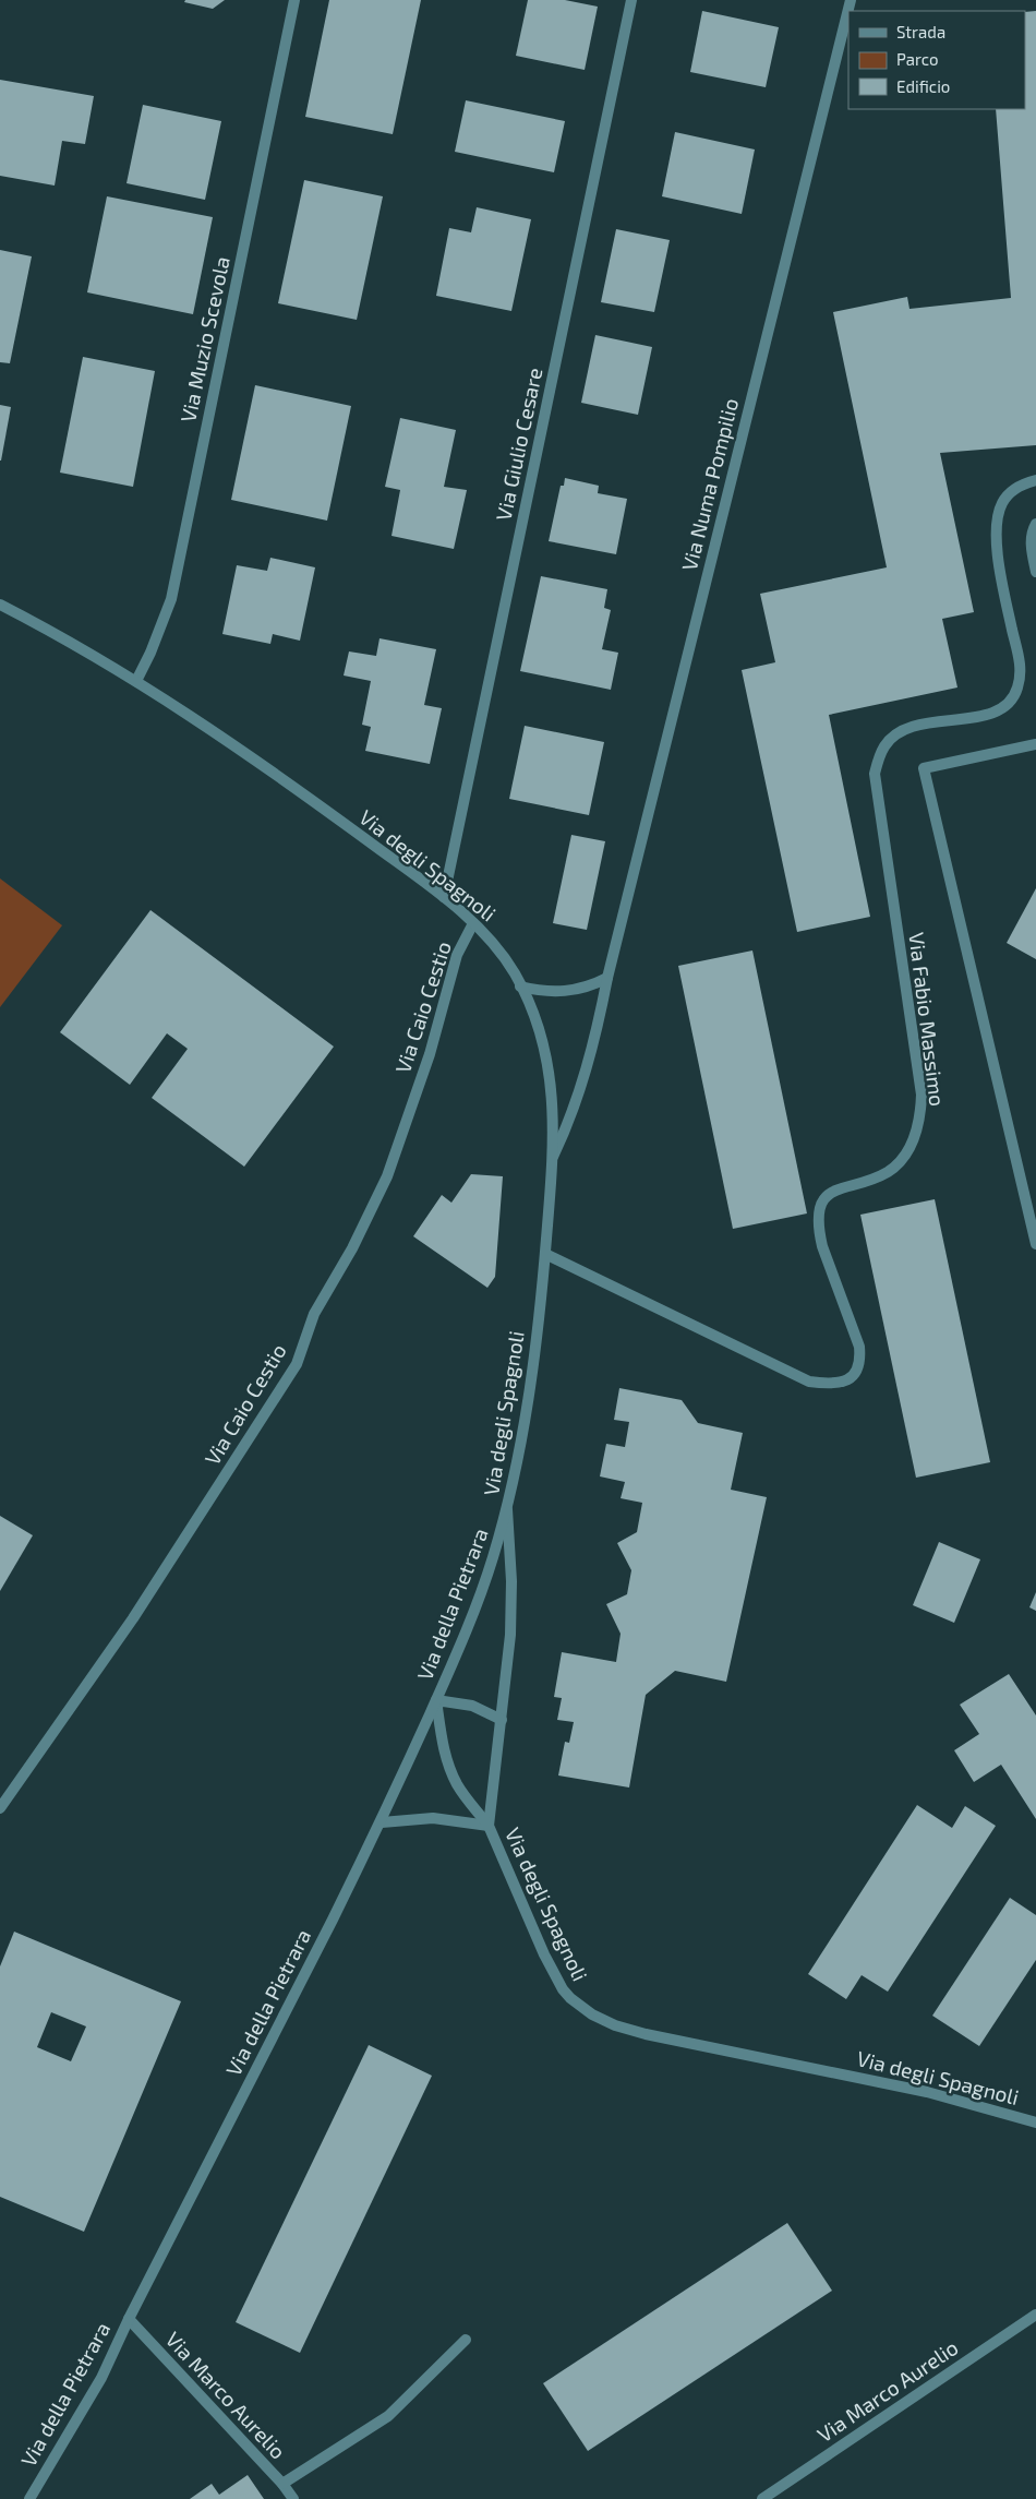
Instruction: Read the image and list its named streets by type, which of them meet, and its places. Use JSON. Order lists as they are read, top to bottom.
{
  "streets": {
    "street": [
      "Via Muzio Scevola",
      "Via Giulio Cesare",
      "Via Numa Pompilio",
      "Via degli Spagnoli",
      "Via Caio Cestio",
      "Via Fabio Massimo",
      "Via della Pietrara",
      "Via Marco Aurelio"
    ]
  },
  "crossings": [
    ["Via Muzio Scevola", "Via degli Spagnoli"],
    ["Via Giulio Cesare", "Via degli Spagnoli"],
    ["Via Numa Pompilio", "Via degli Spagnoli"],
    ["Via degli Spagnoli", "Via Caio Cestio"],
    ["Via degli Spagnoli", "Via Fabio Massimo"],
    ["Via degli Spagnoli", "Via della Pietrara"],
    ["Via della Pietrara", "Via Marco Aurelio"]
  ],
  "legend": ["Strada", "Parco", "Edificio"]
}
